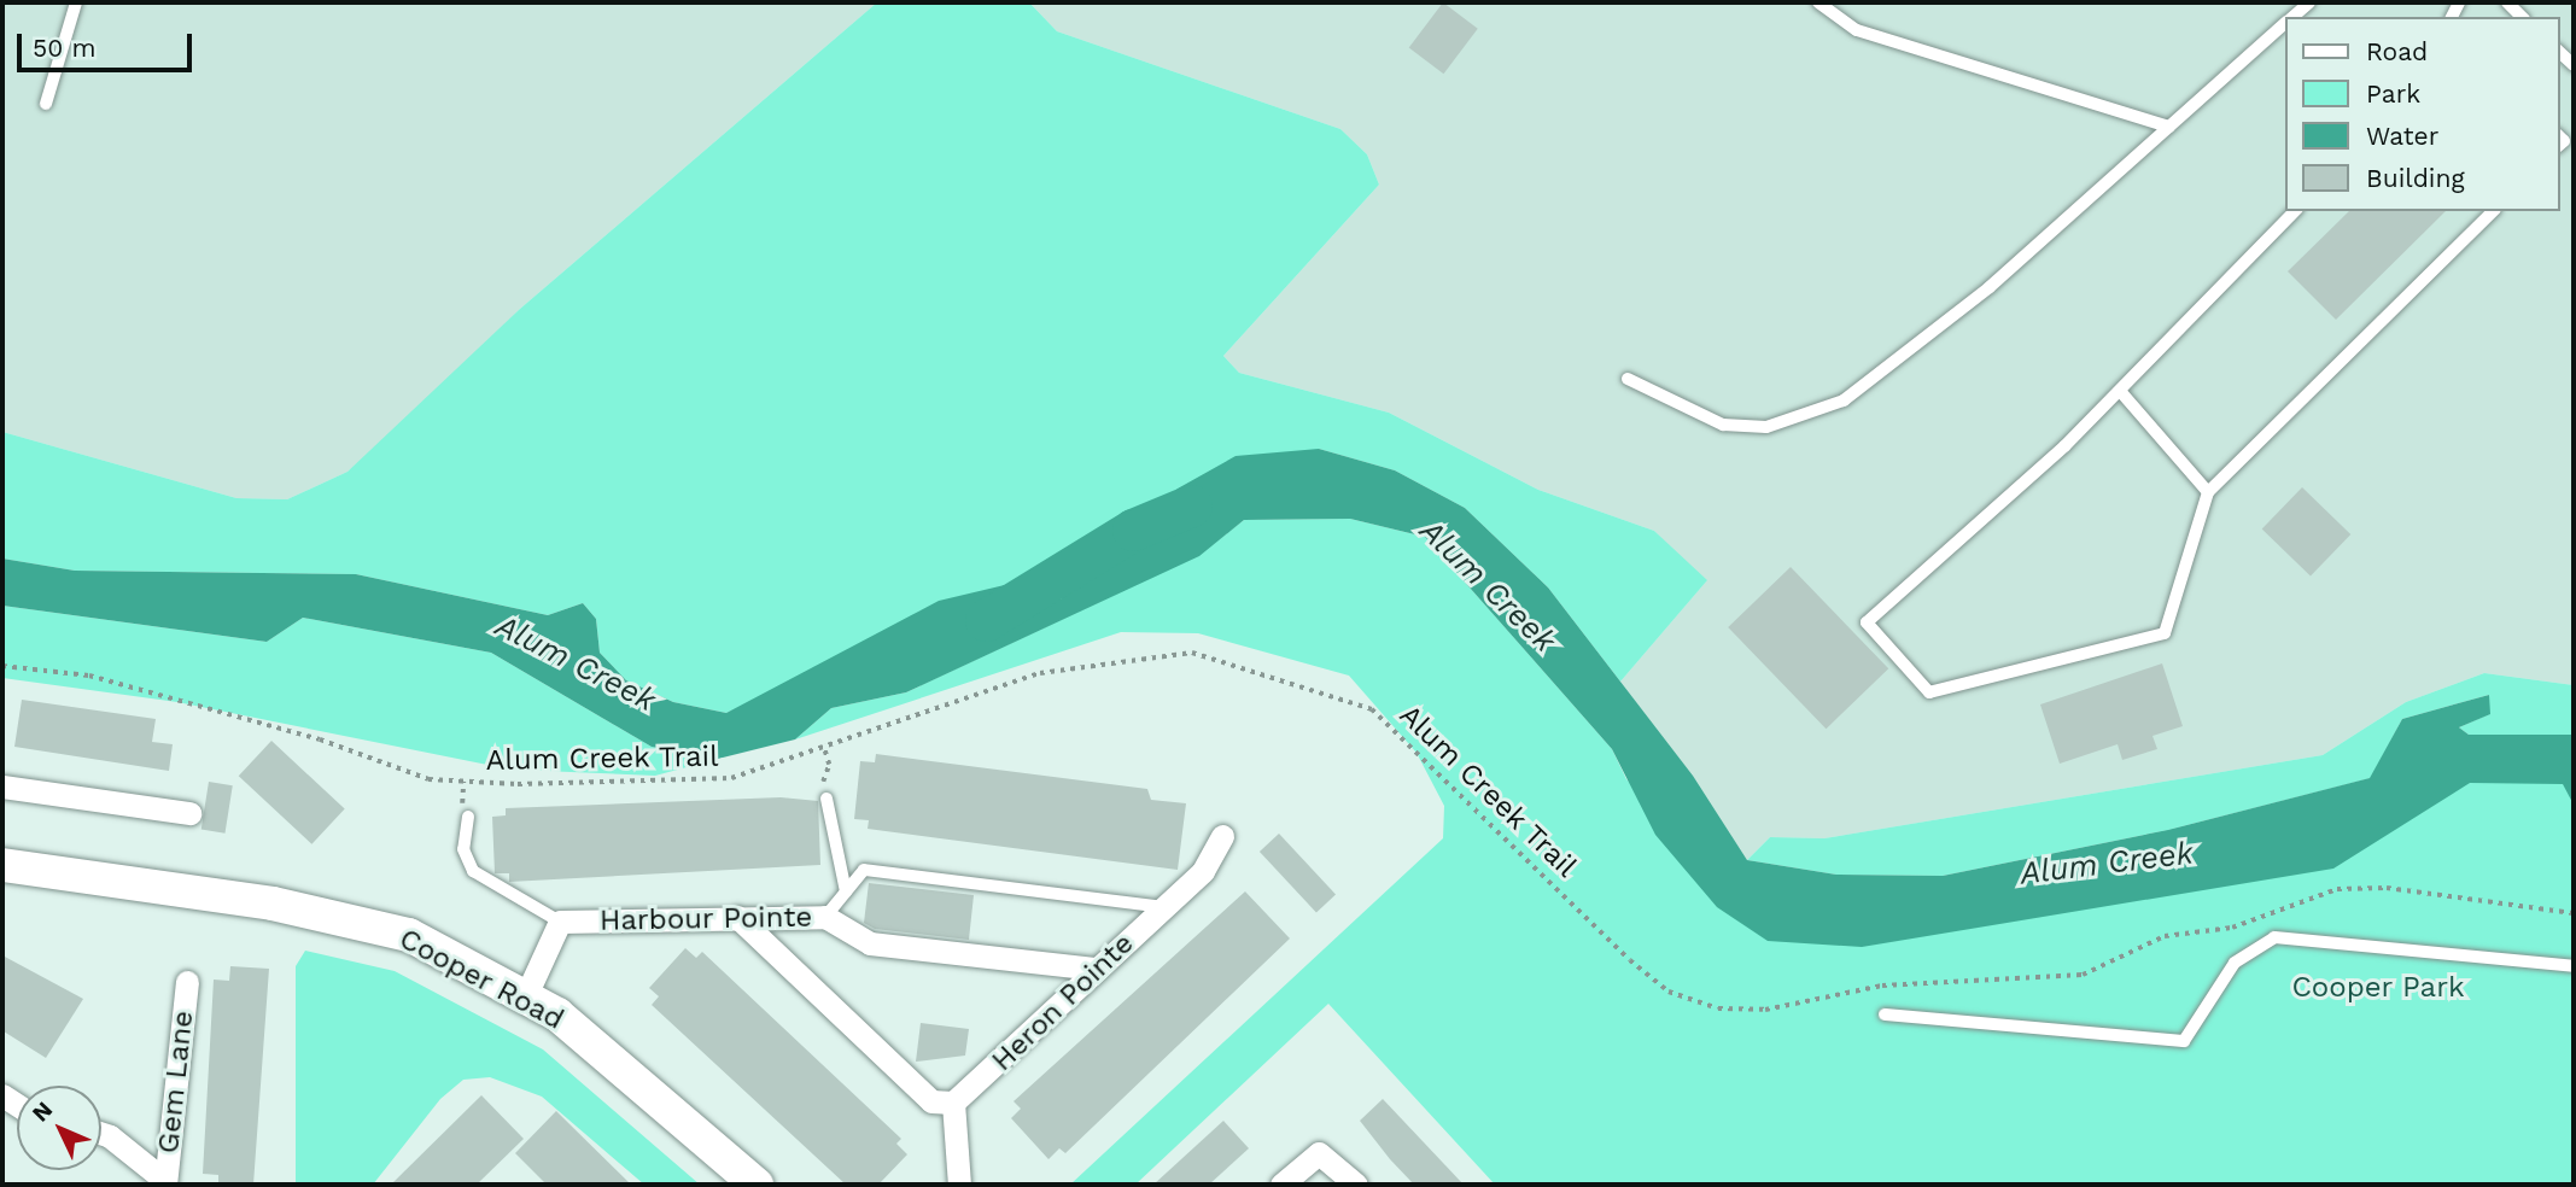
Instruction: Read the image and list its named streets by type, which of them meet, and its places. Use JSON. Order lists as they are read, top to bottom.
{
  "streets": {
    "street": [
      "Harbour Pointe",
      "Cooper Road",
      "Heron Pointe",
      "Gem Lane"
    ],
    "path": ["Alum Creek Trail"]
  },
  "crossings": [
    ["Harbour Pointe", "Cooper Road"],
    ["Harbour Pointe", "Heron Pointe"]
  ],
  "water": ["Alum Creek"],
  "parks": ["Cooper Park"],
  "legend": [
    "Road",
    "Park",
    "Water",
    "Building"
  ],
  "scale_bar": "50 m",
  "north": "top left"
}
